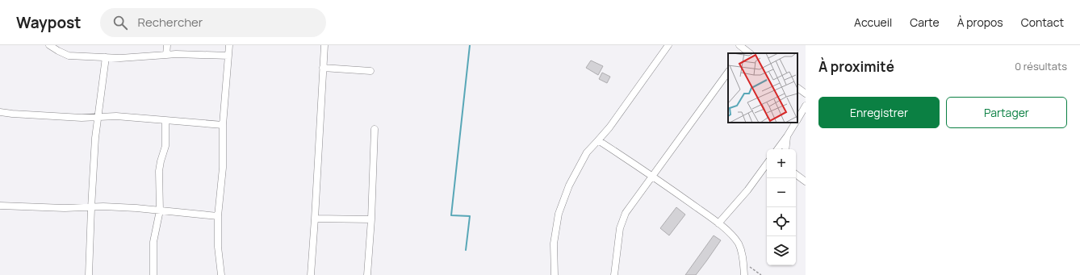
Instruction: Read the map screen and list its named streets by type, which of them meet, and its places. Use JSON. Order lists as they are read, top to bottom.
{
  "page": {
    "header": "Waypost",
    "search": "Rechercher",
    "nav": [
      "Accueil",
      "Carte",
      "À propos",
      "Contact"
    ],
    "heading": ["À proximité", "0 résultats"],
    "buttons": ["Enregistrer", "Partager"],
    "map_buttons": ["+", "−"]
  }
}
